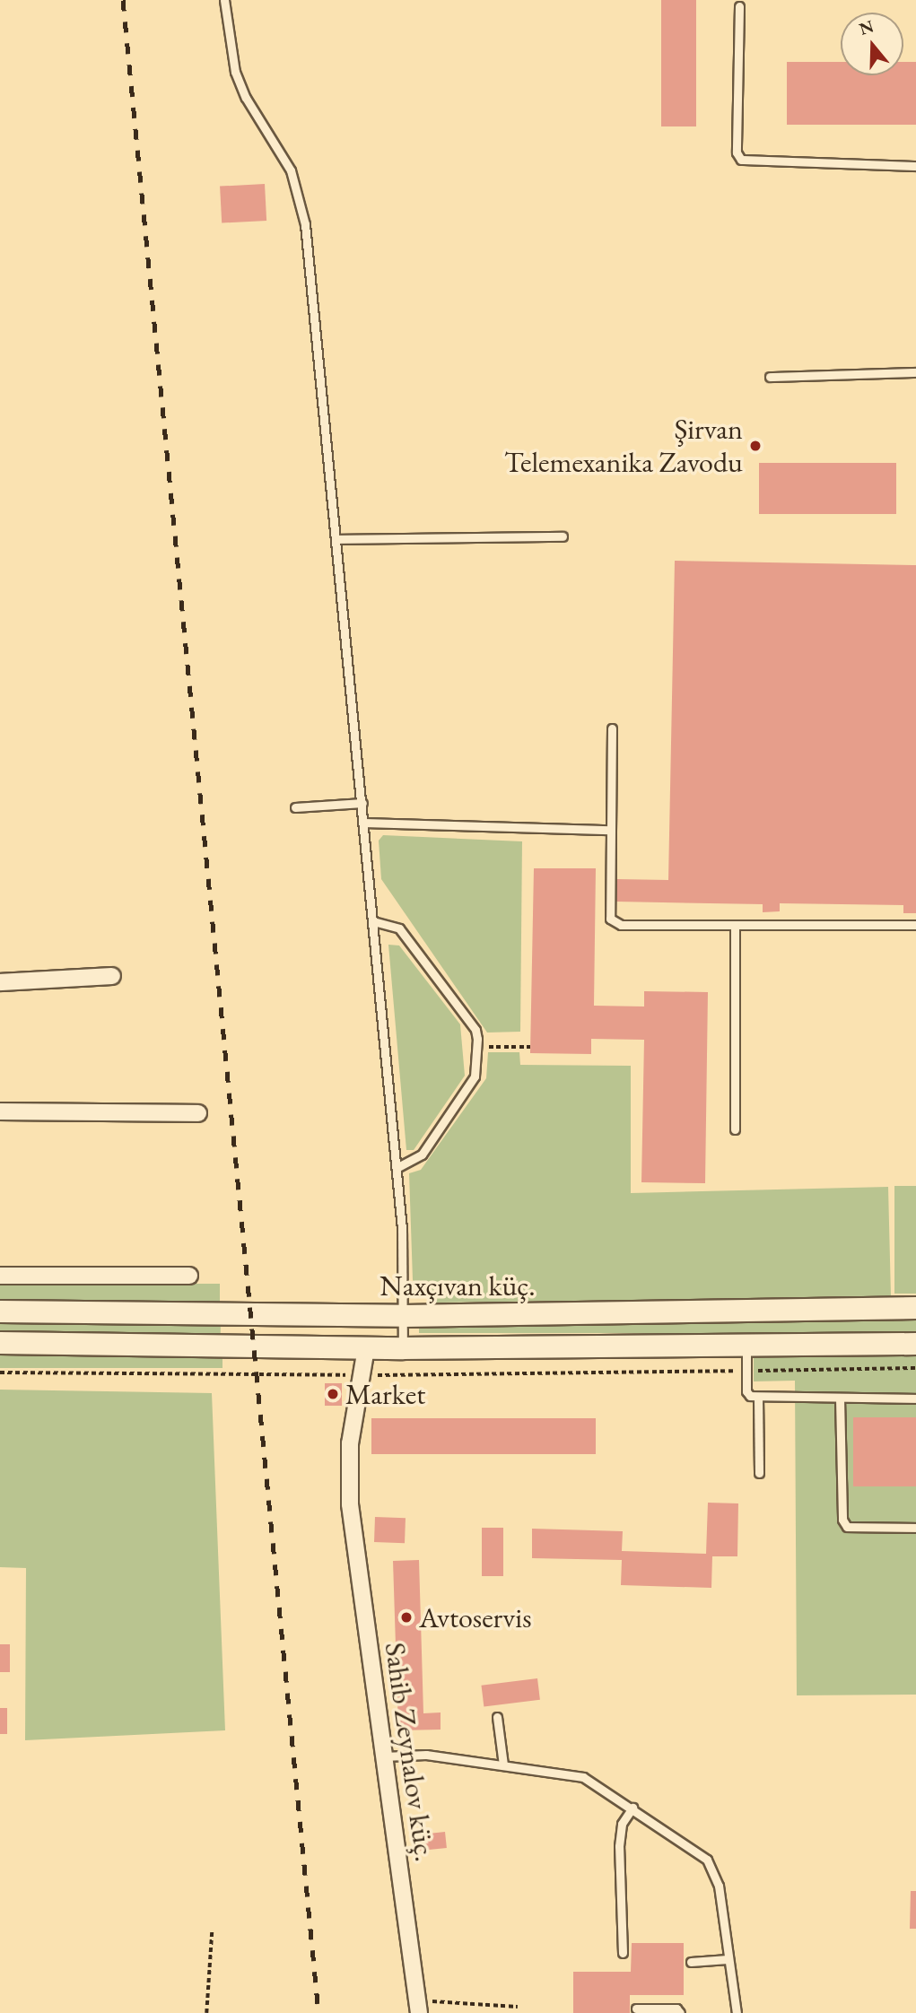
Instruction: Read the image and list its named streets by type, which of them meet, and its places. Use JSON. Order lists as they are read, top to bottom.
{
  "streets": {
    "main road": ["Naxçıvan küç."],
    "street": ["Sahib Zeynalov küç."]
  },
  "places": ["Şirvan Telemexanika Zavodu", "Market", "Avtoservis"],
  "north": "top"
}
